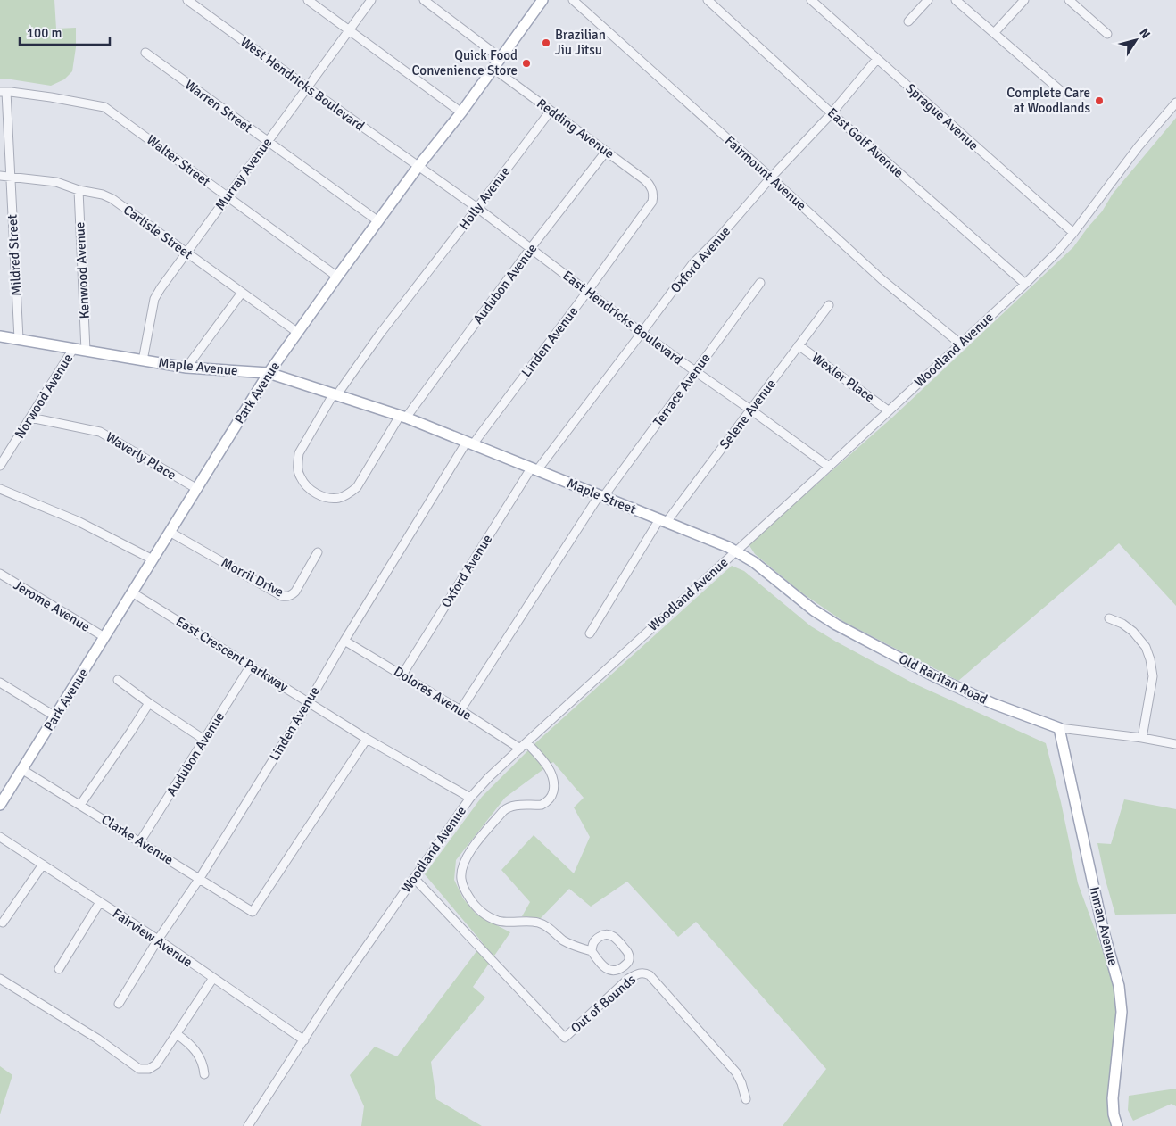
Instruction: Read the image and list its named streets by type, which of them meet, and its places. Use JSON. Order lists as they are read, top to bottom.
{
  "streets": {
    "main road": [
      "Maple Avenue",
      "Park Avenue",
      "Maple Street",
      "Old Raritan Road",
      "Inman Avenue"
    ],
    "street": [
      "West Hendricks Boulevard",
      "Warren Street",
      "Sprague Avenue",
      "Redding Avenue",
      "East Golf Avenue",
      "Walter Street",
      "Fairmount Avenue",
      "Murray Avenue",
      "Holly Avenue",
      "Carlisle Street",
      "Mildred Street",
      "Oxford Avenue",
      "Kenwood Avenue",
      "Audubon Avenue",
      "East Hendricks Boulevard",
      "Linden Avenue",
      "Woodland Avenue",
      "Wexler Place",
      "Terrace Avenue",
      "Norwood Avenue",
      "Selene Avenue",
      "Waverly Place",
      "Morril Drive",
      "Jerome Avenue",
      "East Crescent Parkway",
      "Dolores Avenue",
      "Clarke Avenue",
      "Fairview Avenue",
      "Out of Bounds"
    ]
  },
  "crossings": [
    ["West Hendricks Boulevard", "Murray Avenue"],
    ["West Hendricks Boulevard", "East Hendricks Boulevard"],
    ["West Hendricks Boulevard", "Park Avenue"],
    ["Warren Street", "Murray Avenue"],
    ["Warren Street", "Park Avenue"],
    ["Sprague Avenue", "Oxford Avenue"],
    ["Sprague Avenue", "Woodland Avenue"],
    ["Redding Avenue", "Holly Avenue"],
    ["Redding Avenue", "Audubon Avenue"],
    ["Redding Avenue", "Linden Avenue"],
    ["Redding Avenue", "Park Avenue"],
    ["East Golf Avenue", "Oxford Avenue"],
    ["East Golf Avenue", "Woodland Avenue"],
    ["Walter Street", "Murray Avenue"],
    ["Walter Street", "Mildred Street"],
    ["Walter Street", "Park Avenue"],
    ["Fairmount Avenue", "Oxford Avenue"],
    ["Fairmount Avenue", "Woodland Avenue"],
    ["Murray Avenue", "Carlisle Street"],
    ["Murray Avenue", "Maple Avenue"],
    ["Holly Avenue", "Audubon Avenue"],
    ["Holly Avenue", "East Hendricks Boulevard"],
    ["Holly Avenue", "Maple Avenue"],
    ["Carlisle Street", "Mildred Street"],
    ["Carlisle Street", "Kenwood Avenue"],
    ["Carlisle Street", "Park Avenue"],
    ["Mildred Street", "Maple Avenue"],
    ["Oxford Avenue", "East Hendricks Boulevard"],
    ["Oxford Avenue", "Maple Street"],
    ["Oxford Avenue", "Dolores Avenue"],
    ["Kenwood Avenue", "Maple Avenue"],
    ["Audubon Avenue", "East Hendricks Boulevard"],
    ["Audubon Avenue", "Maple Avenue"],
    ["Audubon Avenue", "East Crescent Parkway"],
    ["Audubon Avenue", "Clarke Avenue"],
    ["East Hendricks Boulevard", "Linden Avenue"],
    ["East Hendricks Boulevard", "Woodland Avenue"],
    ["East Hendricks Boulevard", "Terrace Avenue"],
    ["East Hendricks Boulevard", "Park Avenue"],
    ["East Hendricks Boulevard", "Selene Avenue"],
    ["Linden Avenue", "Maple Avenue"],
    ["Linden Avenue", "Maple Street"],
    ["Linden Avenue", "East Crescent Parkway"],
    ["Linden Avenue", "Dolores Avenue"],
    ["Linden Avenue", "Clarke Avenue"],
    ["Linden Avenue", "Fairview Avenue"],
    ["Woodland Avenue", "Wexler Place"],
    ["Woodland Avenue", "Maple Street"],
    ["Woodland Avenue", "East Crescent Parkway"],
    ["Woodland Avenue", "Old Raritan Road"],
    ["Woodland Avenue", "Dolores Avenue"],
    ["Woodland Avenue", "Fairview Avenue"],
    ["Woodland Avenue", "Out of Bounds"],
    ["Maple Avenue", "Park Avenue"],
    ["Maple Avenue", "Norwood Avenue"],
    ["Maple Avenue", "Maple Street"],
    ["Wexler Place", "Selene Avenue"],
    ["Terrace Avenue", "Maple Street"],
    ["Terrace Avenue", "Dolores Avenue"],
    ["Park Avenue", "Waverly Place"],
    ["Park Avenue", "Morril Drive"],
    ["Park Avenue", "Jerome Avenue"],
    ["Park Avenue", "East Crescent Parkway"],
    ["Park Avenue", "Clarke Avenue"],
    ["Norwood Avenue", "Waverly Place"],
    ["Selene Avenue", "Maple Street"],
    ["Maple Street", "Old Raritan Road"],
    ["East Crescent Parkway", "Clarke Avenue"],
    ["Old Raritan Road", "Inman Avenue"]
  ],
  "places": ["Brazilian Jiu Jitsu", "Quick Food Convenience Store", "Complete Care at Woodlands"],
  "scale_bar": "100 m",
  "north": "top right"
}
